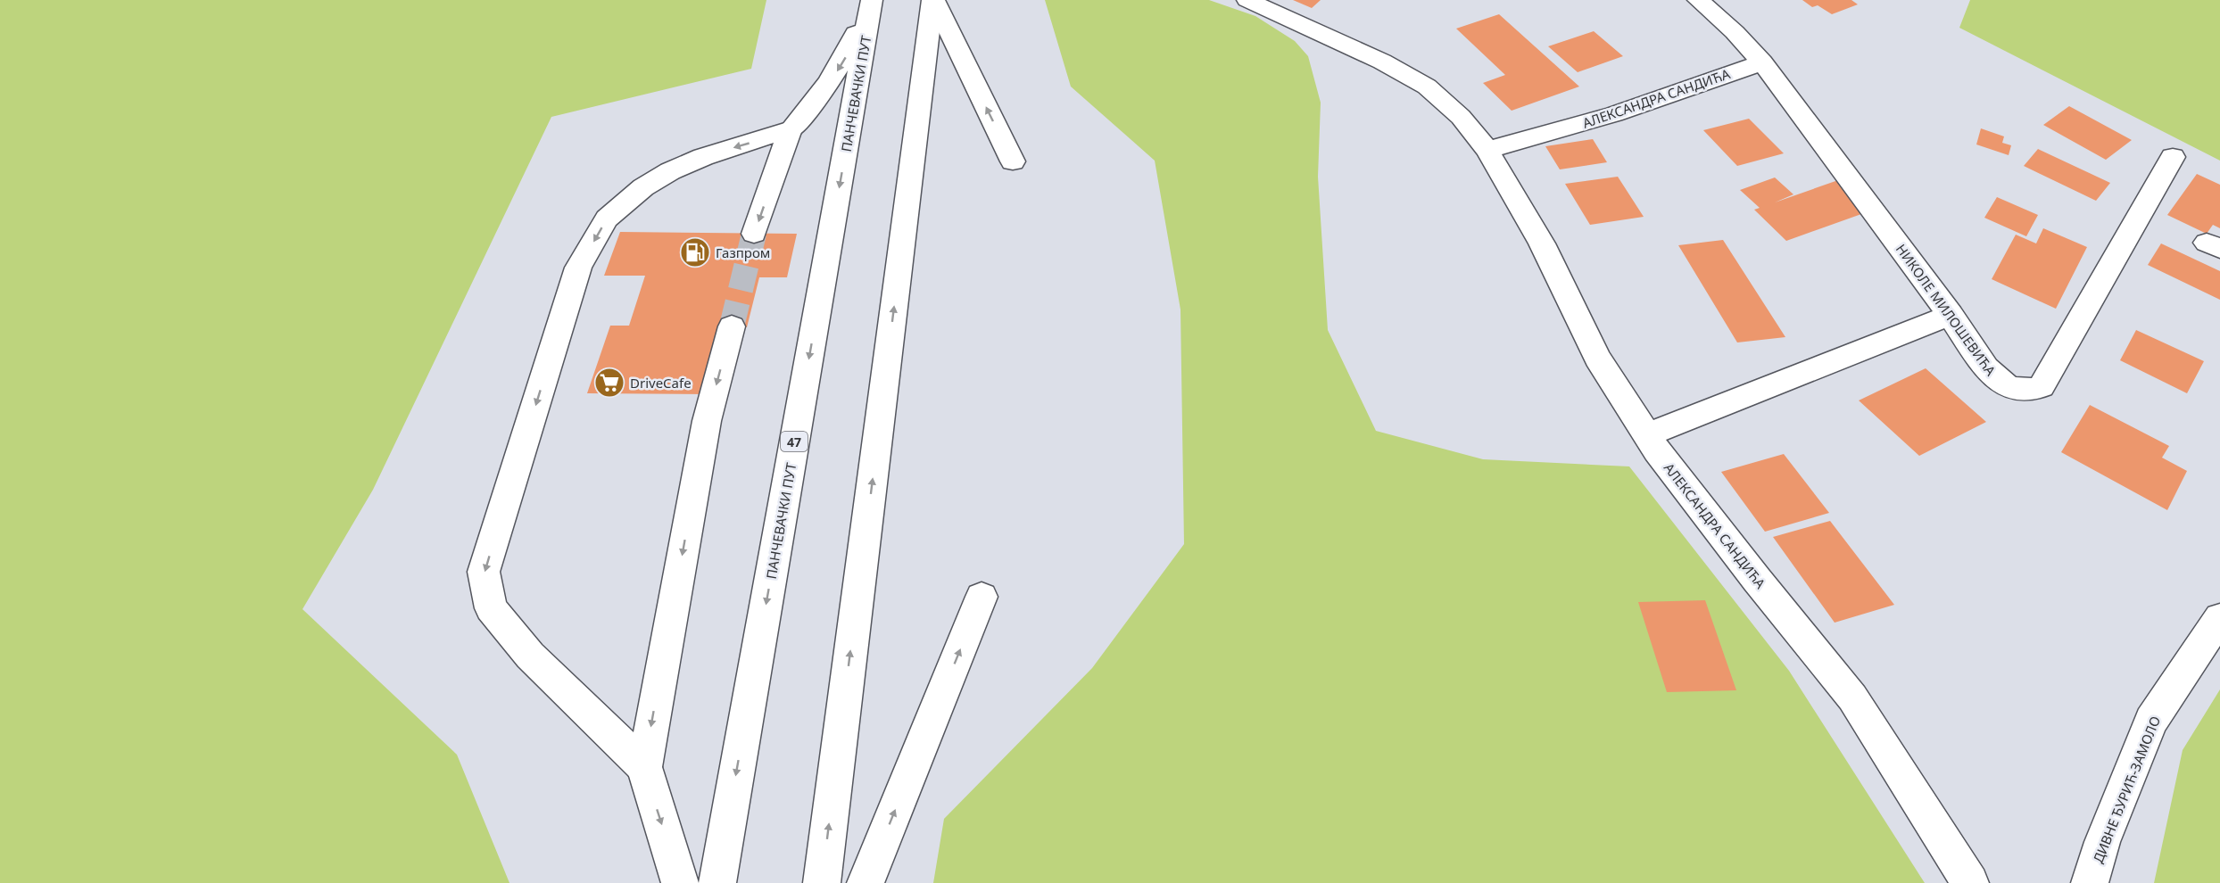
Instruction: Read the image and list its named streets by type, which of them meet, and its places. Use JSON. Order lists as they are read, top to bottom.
{
  "streets": {
    "street": [
      "ПАНЧЕВАЧКИ ПУТ",
      "АЛЕКСАНДРА САНДИЋА",
      "НИКОЛЕ МИЛОШЕВИЋА",
      "47",
      "ДИВНЕ ЂУРИЋ-ЗАМОЛО"
    ]
  },
  "crossings": [
    ["АЛЕКСАНДРА САНДИЋА", "НИКОЛЕ МИЛОШЕВИЋА"]
  ],
  "places": {
    "fuel station": ["Газпром"],
    "supermarket": ["DriveCafe"]
  }
}
